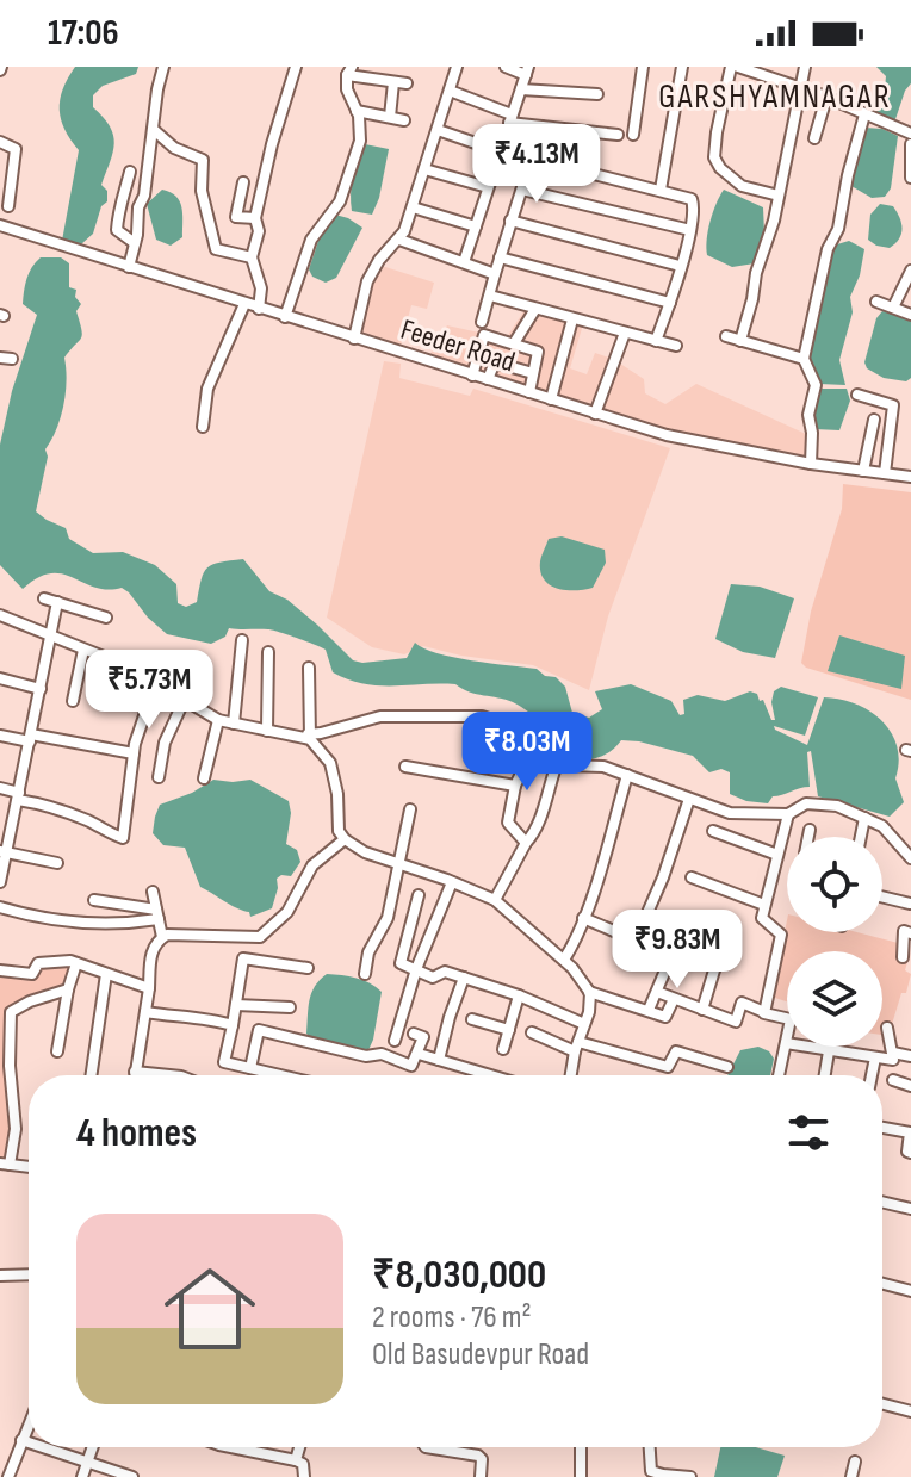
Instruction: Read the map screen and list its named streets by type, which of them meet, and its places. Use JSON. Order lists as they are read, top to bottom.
{
  "streets": {
    "street": ["Feeder Road"]
  },
  "districts": ["GARSHYAMNAGAR"],
  "page": {
    "status": "17:06",
    "price": [
      "₹4.13M",
      "₹5.73M",
      "₹8.03M",
      "₹9.83M"
    ],
    "heading": "4 homes",
    "list": [
      {
        "name": "₹8,030,000",
        "note": "2 rooms · 76 m² · Old Basudevpur Road"
      }
    ]
  }
}
